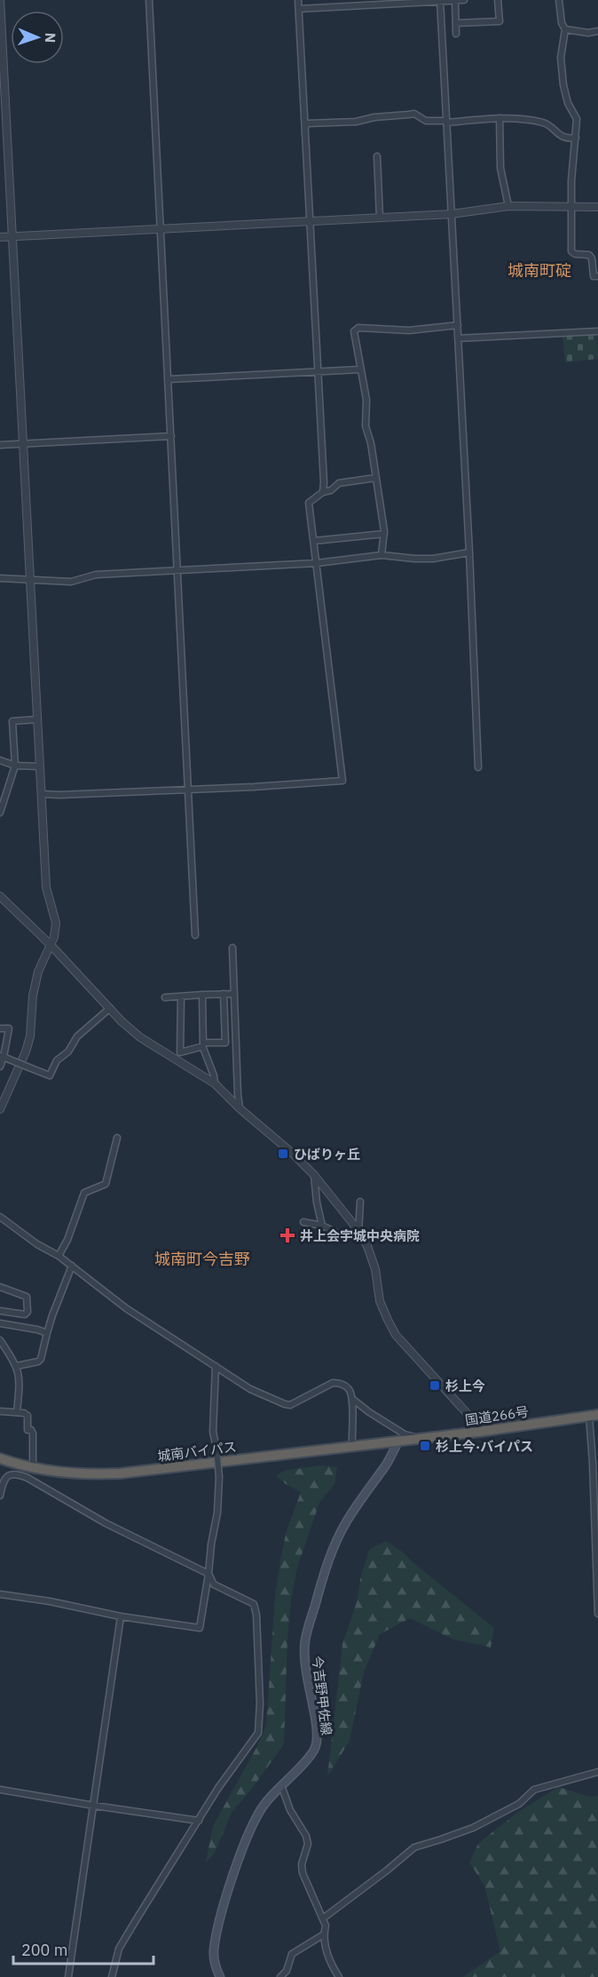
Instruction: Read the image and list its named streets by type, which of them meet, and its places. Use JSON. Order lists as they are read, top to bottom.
{
  "streets": {
    "highway": ["国道266号", "城南バイパス"],
    "main road": ["今吉野甲佐線"]
  },
  "crossings": [
    ["国道266号", "城南バイパス"],
    ["国道266号", "今吉野甲佐線"],
    ["城南バイパス", "今吉野甲佐線"]
  ],
  "districts": ["城南町碇", "城南町今吉野"],
  "places": {
    "transit": ["ひばりヶ丘", "杉上今", "杉上今·バイパス"],
    "health": ["井上会宇城中央病院"]
  },
  "scale_bar": "200 m",
  "north": "right"
}
